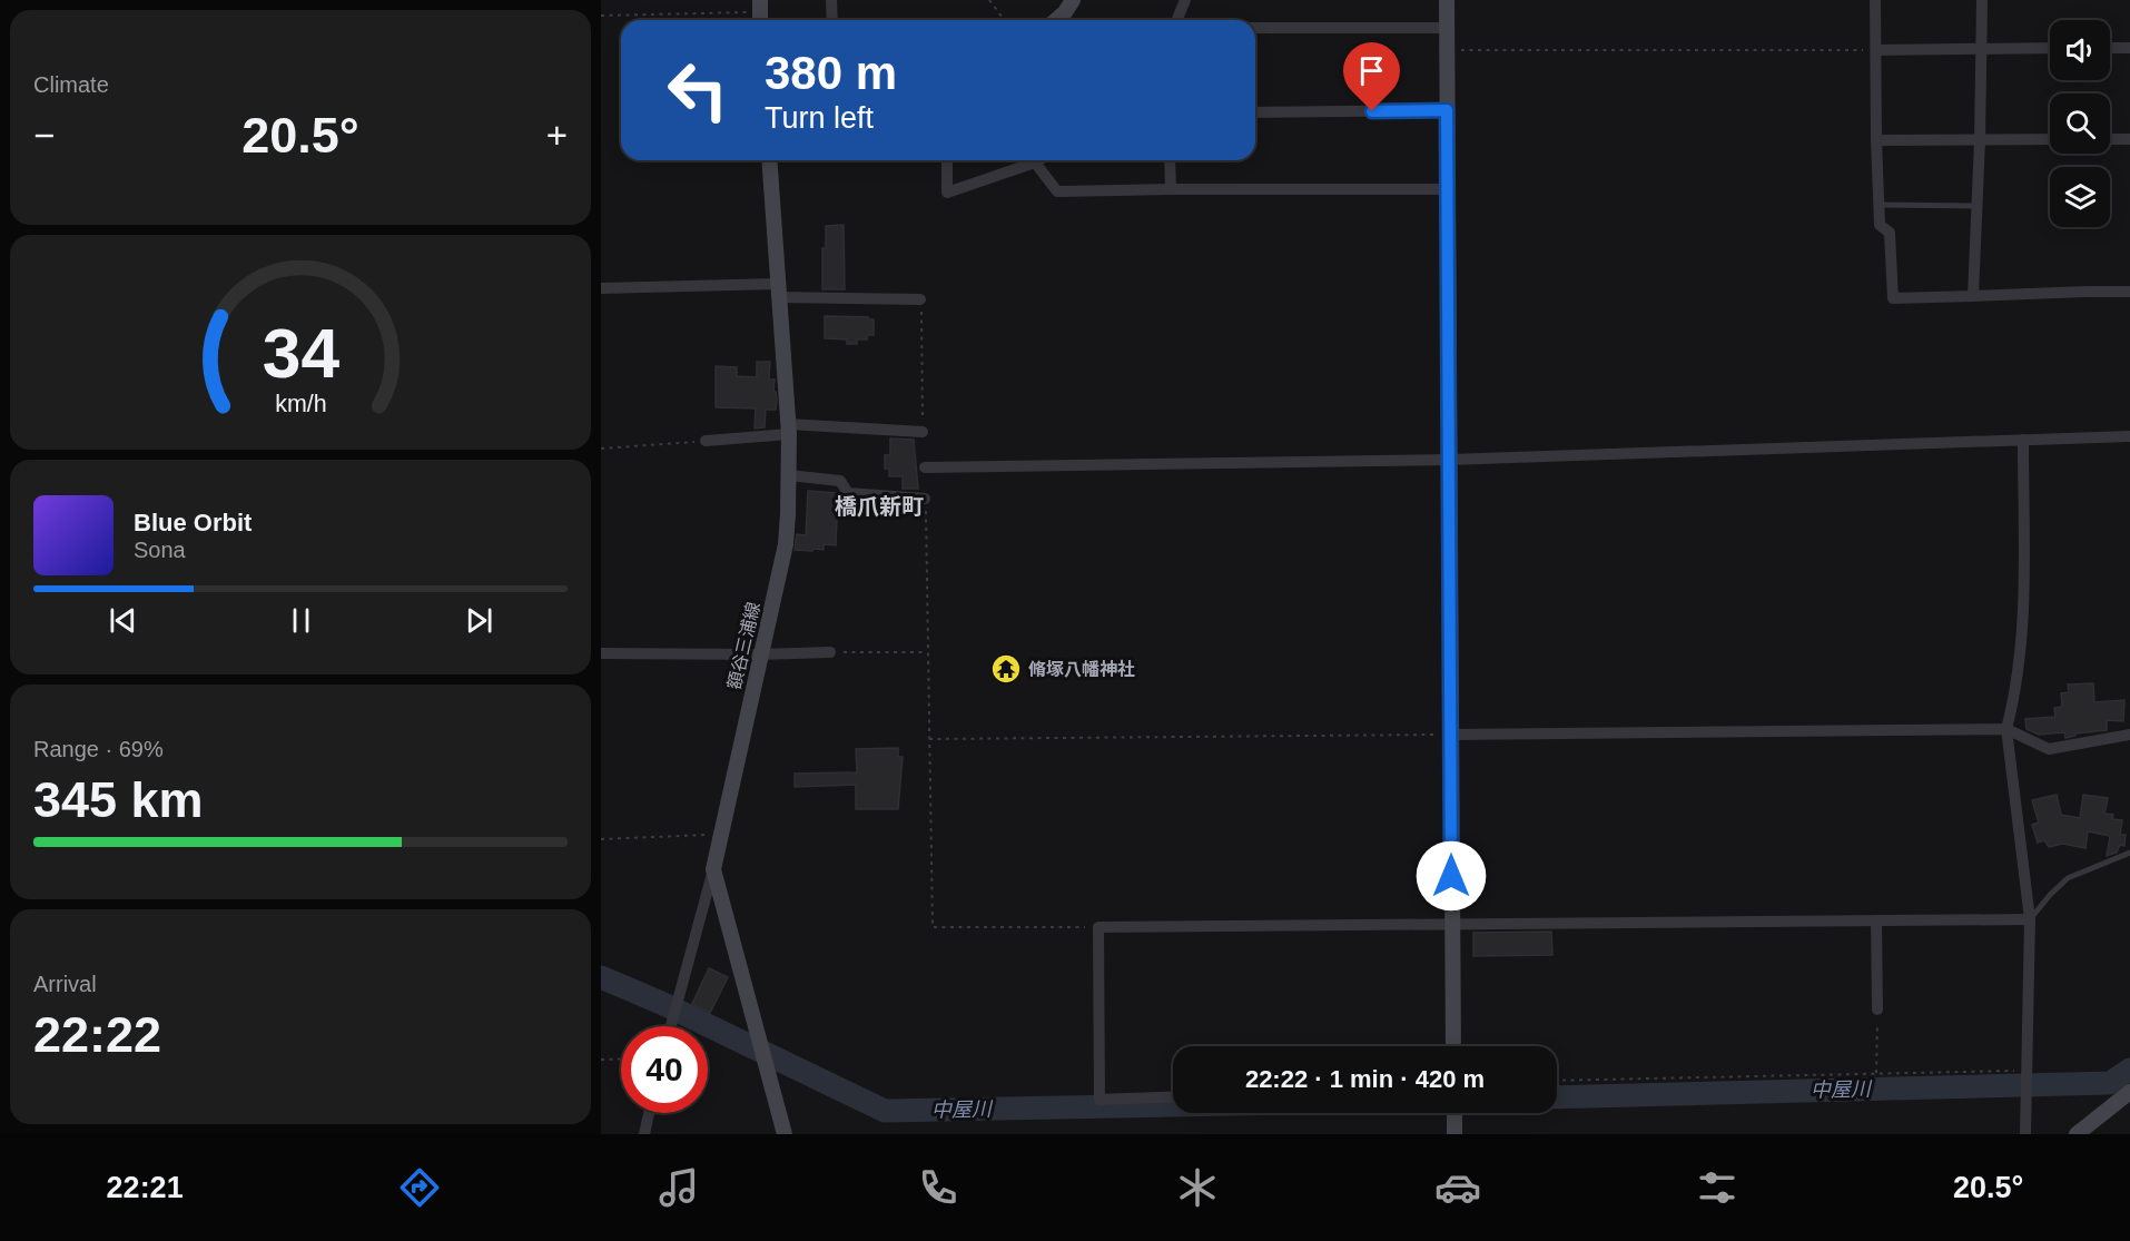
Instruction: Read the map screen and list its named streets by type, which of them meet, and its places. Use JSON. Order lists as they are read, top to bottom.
{
  "streets": {
    "street": ["額谷三浦線"]
  },
  "districts": ["橋爪新町"],
  "water": ["中屋川"],
  "places": {
    "temple": ["脩塚八幡神社"]
  },
  "page": {
    "tile": [
      "Climate",
      ["Range · 69%", "345 km"],
      ["Arrival", "22:22"]
    ],
    "turn": ["380 m", "Turn left"],
    "heat": ["−", "20.5°", "+"],
    "song": ["Blue Orbit", "Sona"],
    "limit": "40",
    "trip": "22:22 · 1 min · 420 m",
    "tabs": ["22:21", "20.5°"],
    "gauge": ["34", "km/h"]
  }
}
